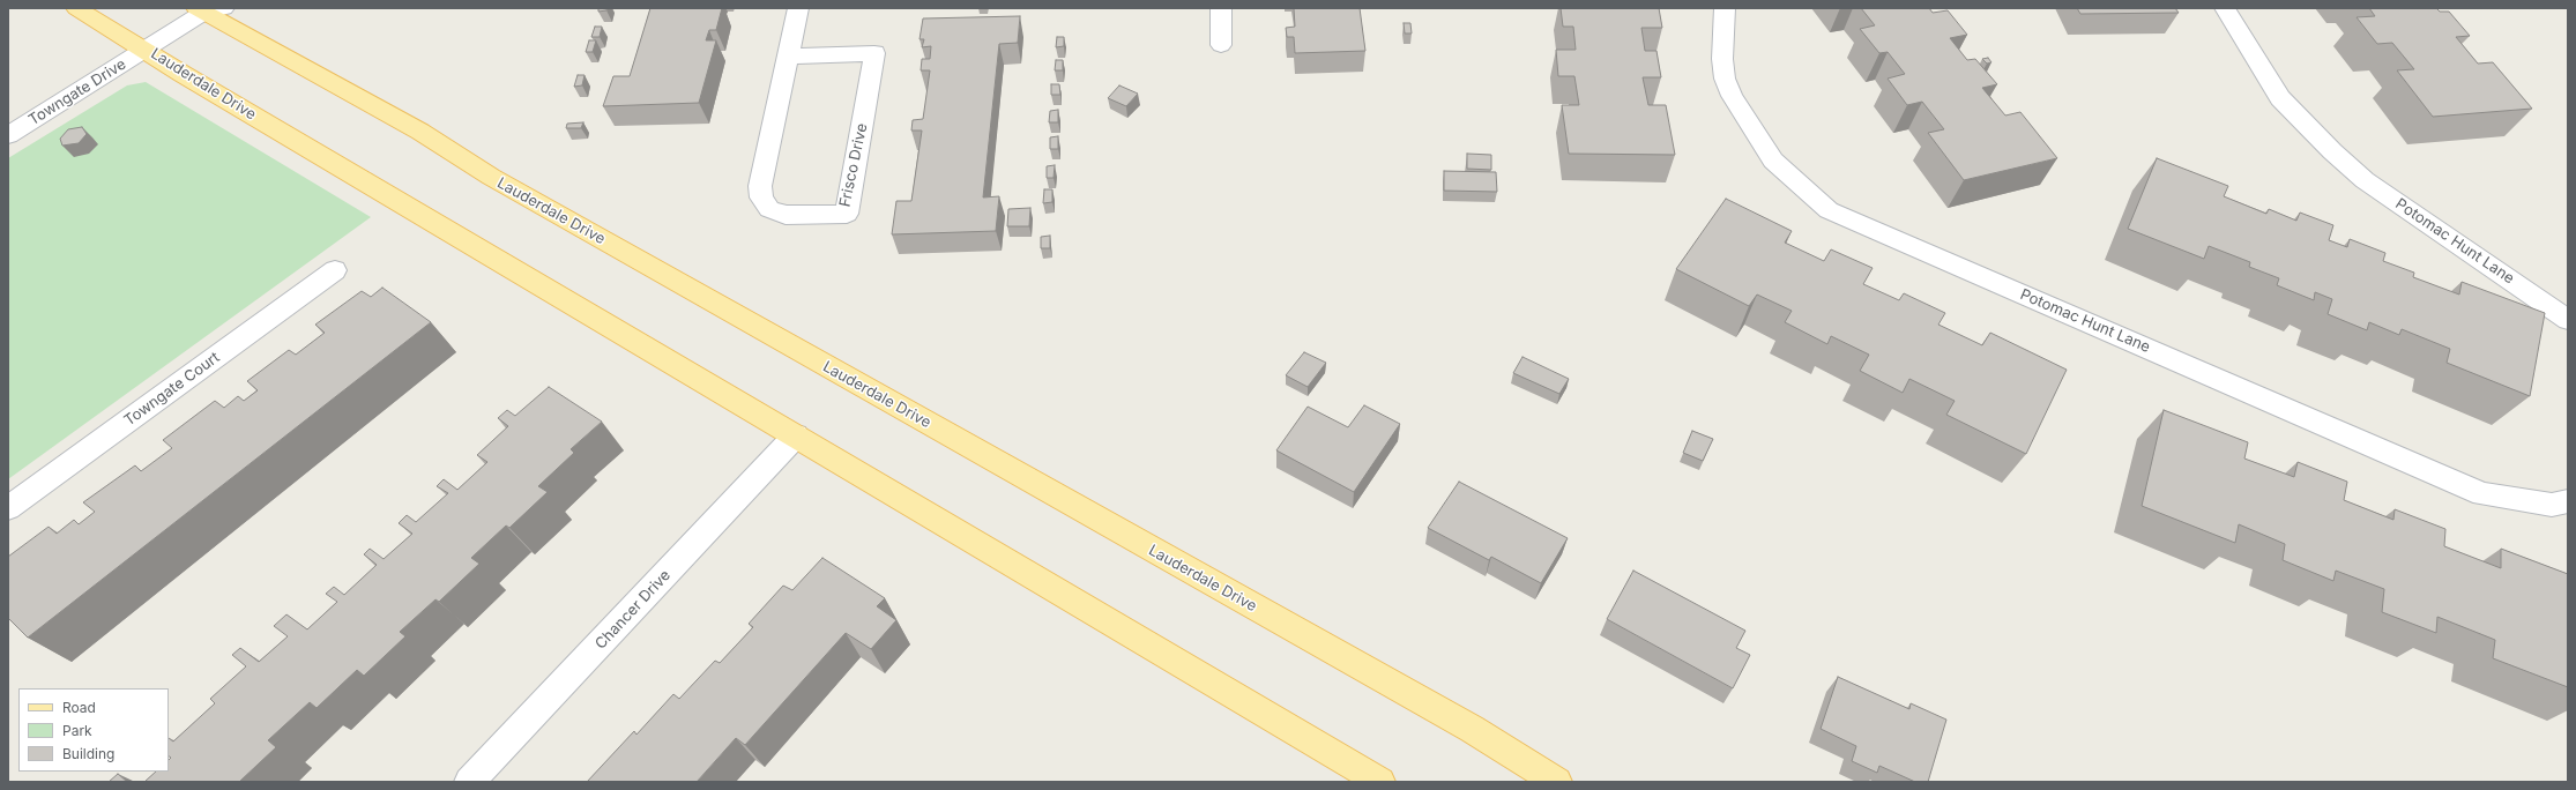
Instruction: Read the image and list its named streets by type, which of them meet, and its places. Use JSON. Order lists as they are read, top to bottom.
{
  "streets": {
    "main road": ["Lauderdale Drive"],
    "street": [
      "Towngate Drive",
      "Frisco Drive",
      "Potomac Hunt Lane",
      "Towngate Court",
      "Chancer Drive"
    ]
  },
  "crossings": [
    ["Lauderdale Drive", "Towngate Drive"],
    ["Lauderdale Drive", "Chancer Drive"]
  ],
  "legend": ["Road", "Park", "Building"]
}
